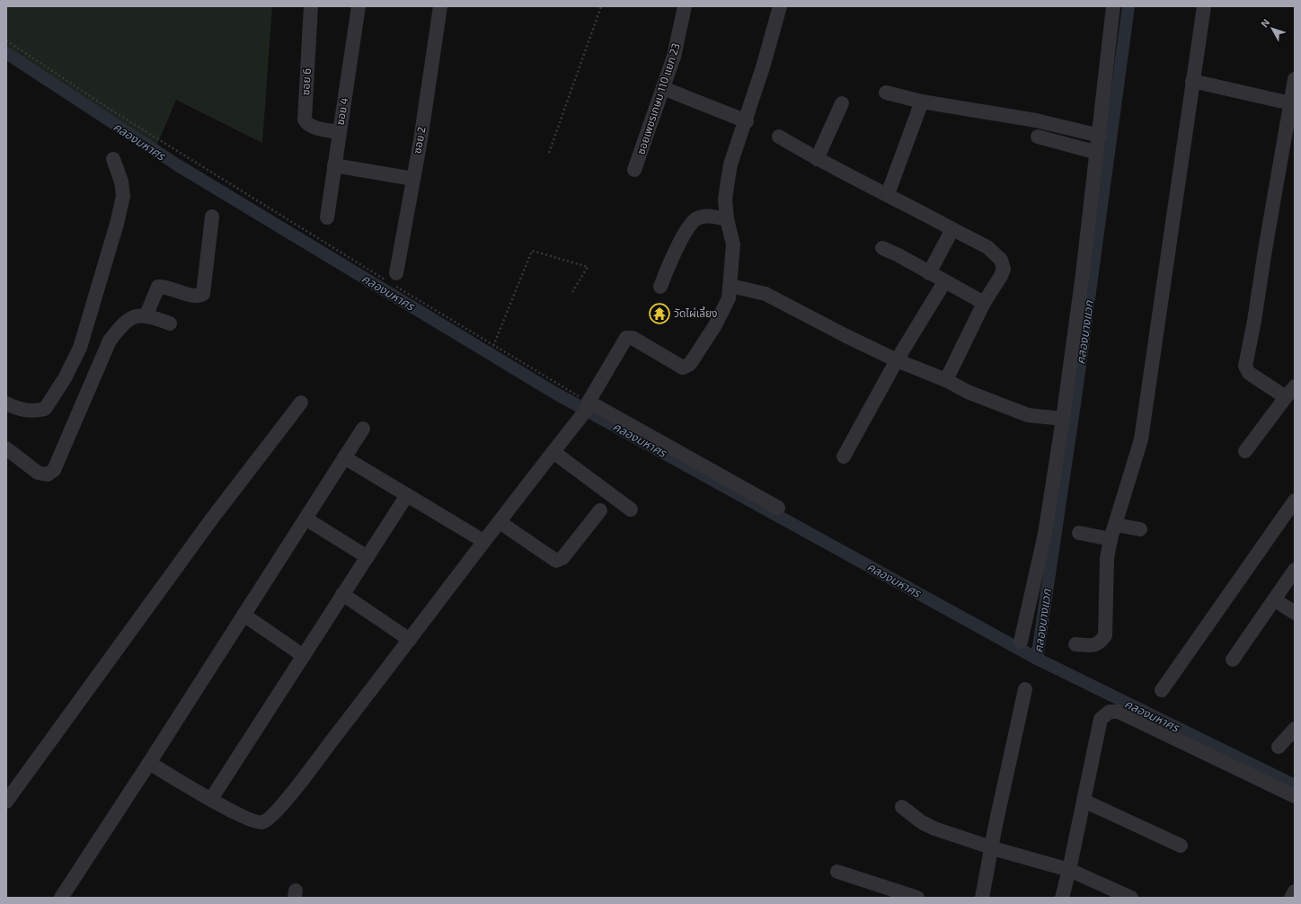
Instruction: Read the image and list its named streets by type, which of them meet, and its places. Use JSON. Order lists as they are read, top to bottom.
{
  "streets": {
    "street": [
      "ซอย 6",
      "ซอยเพชรเกษม 110 แยก 23",
      "ซอย 4",
      "ซอย 2"
    ]
  },
  "crossings": [
    ["ซอย 6", "ซอย 4"]
  ],
  "water": ["คลองมหาศร", "คลองบางแวก"],
  "places": {
    "temple": ["วัดไผ่เลี้ยง"]
  },
  "north": "top left"
}
